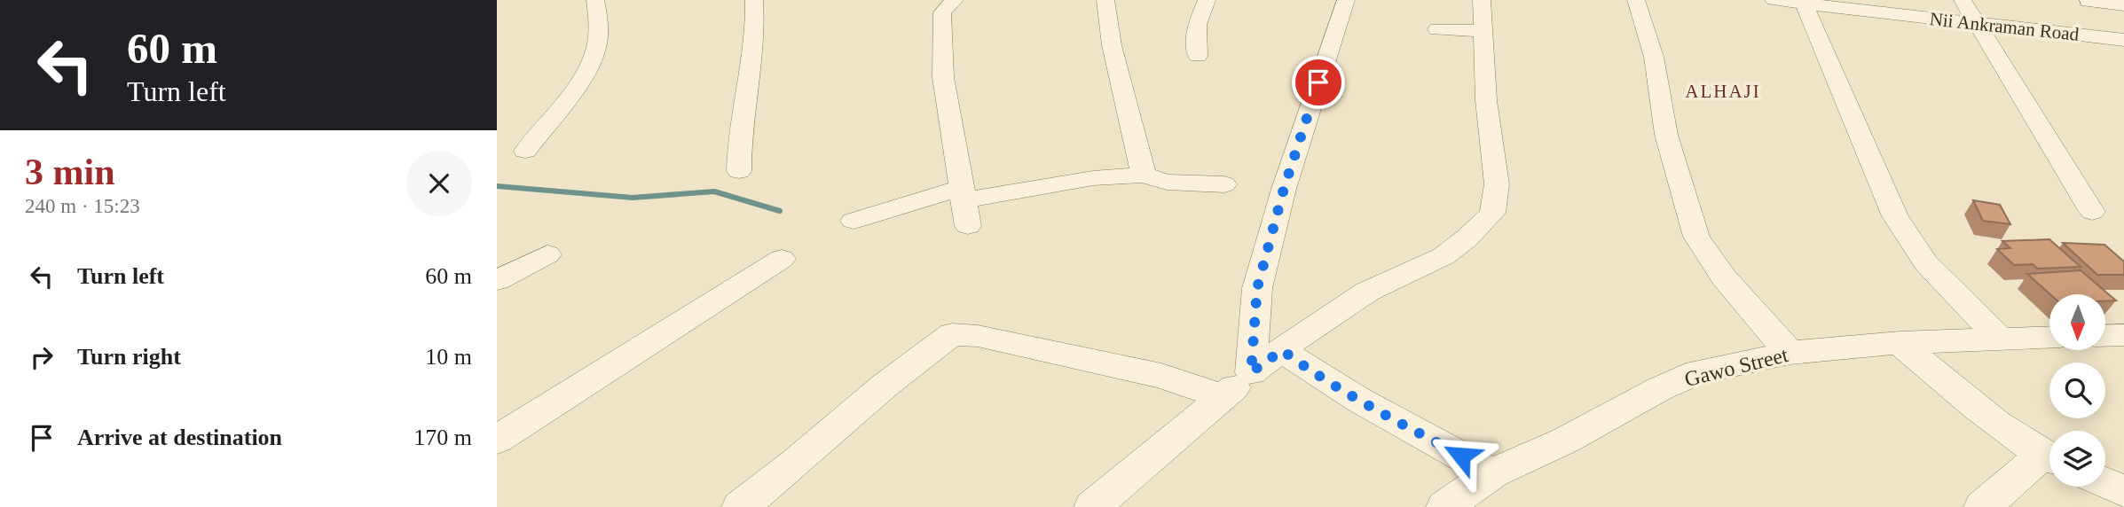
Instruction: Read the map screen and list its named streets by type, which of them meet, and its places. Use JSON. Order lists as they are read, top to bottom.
{
  "streets": {
    "street": ["Nii Ankraman Road", "Gawo Street"]
  },
  "districts": ["ALHAJI"],
  "north": "bottom",
  "page": {
    "turn": ["60 m", "Turn left"],
    "heading": ["3 min", "240 m · 15:23"],
    "list": [
      {
        "name": "Turn left",
        "value": "60 m"
      },
      {
        "name": "Turn right",
        "value": "10 m"
      },
      {
        "name": "Arrive at destination",
        "value": "170 m"
      }
    ]
  }
}
